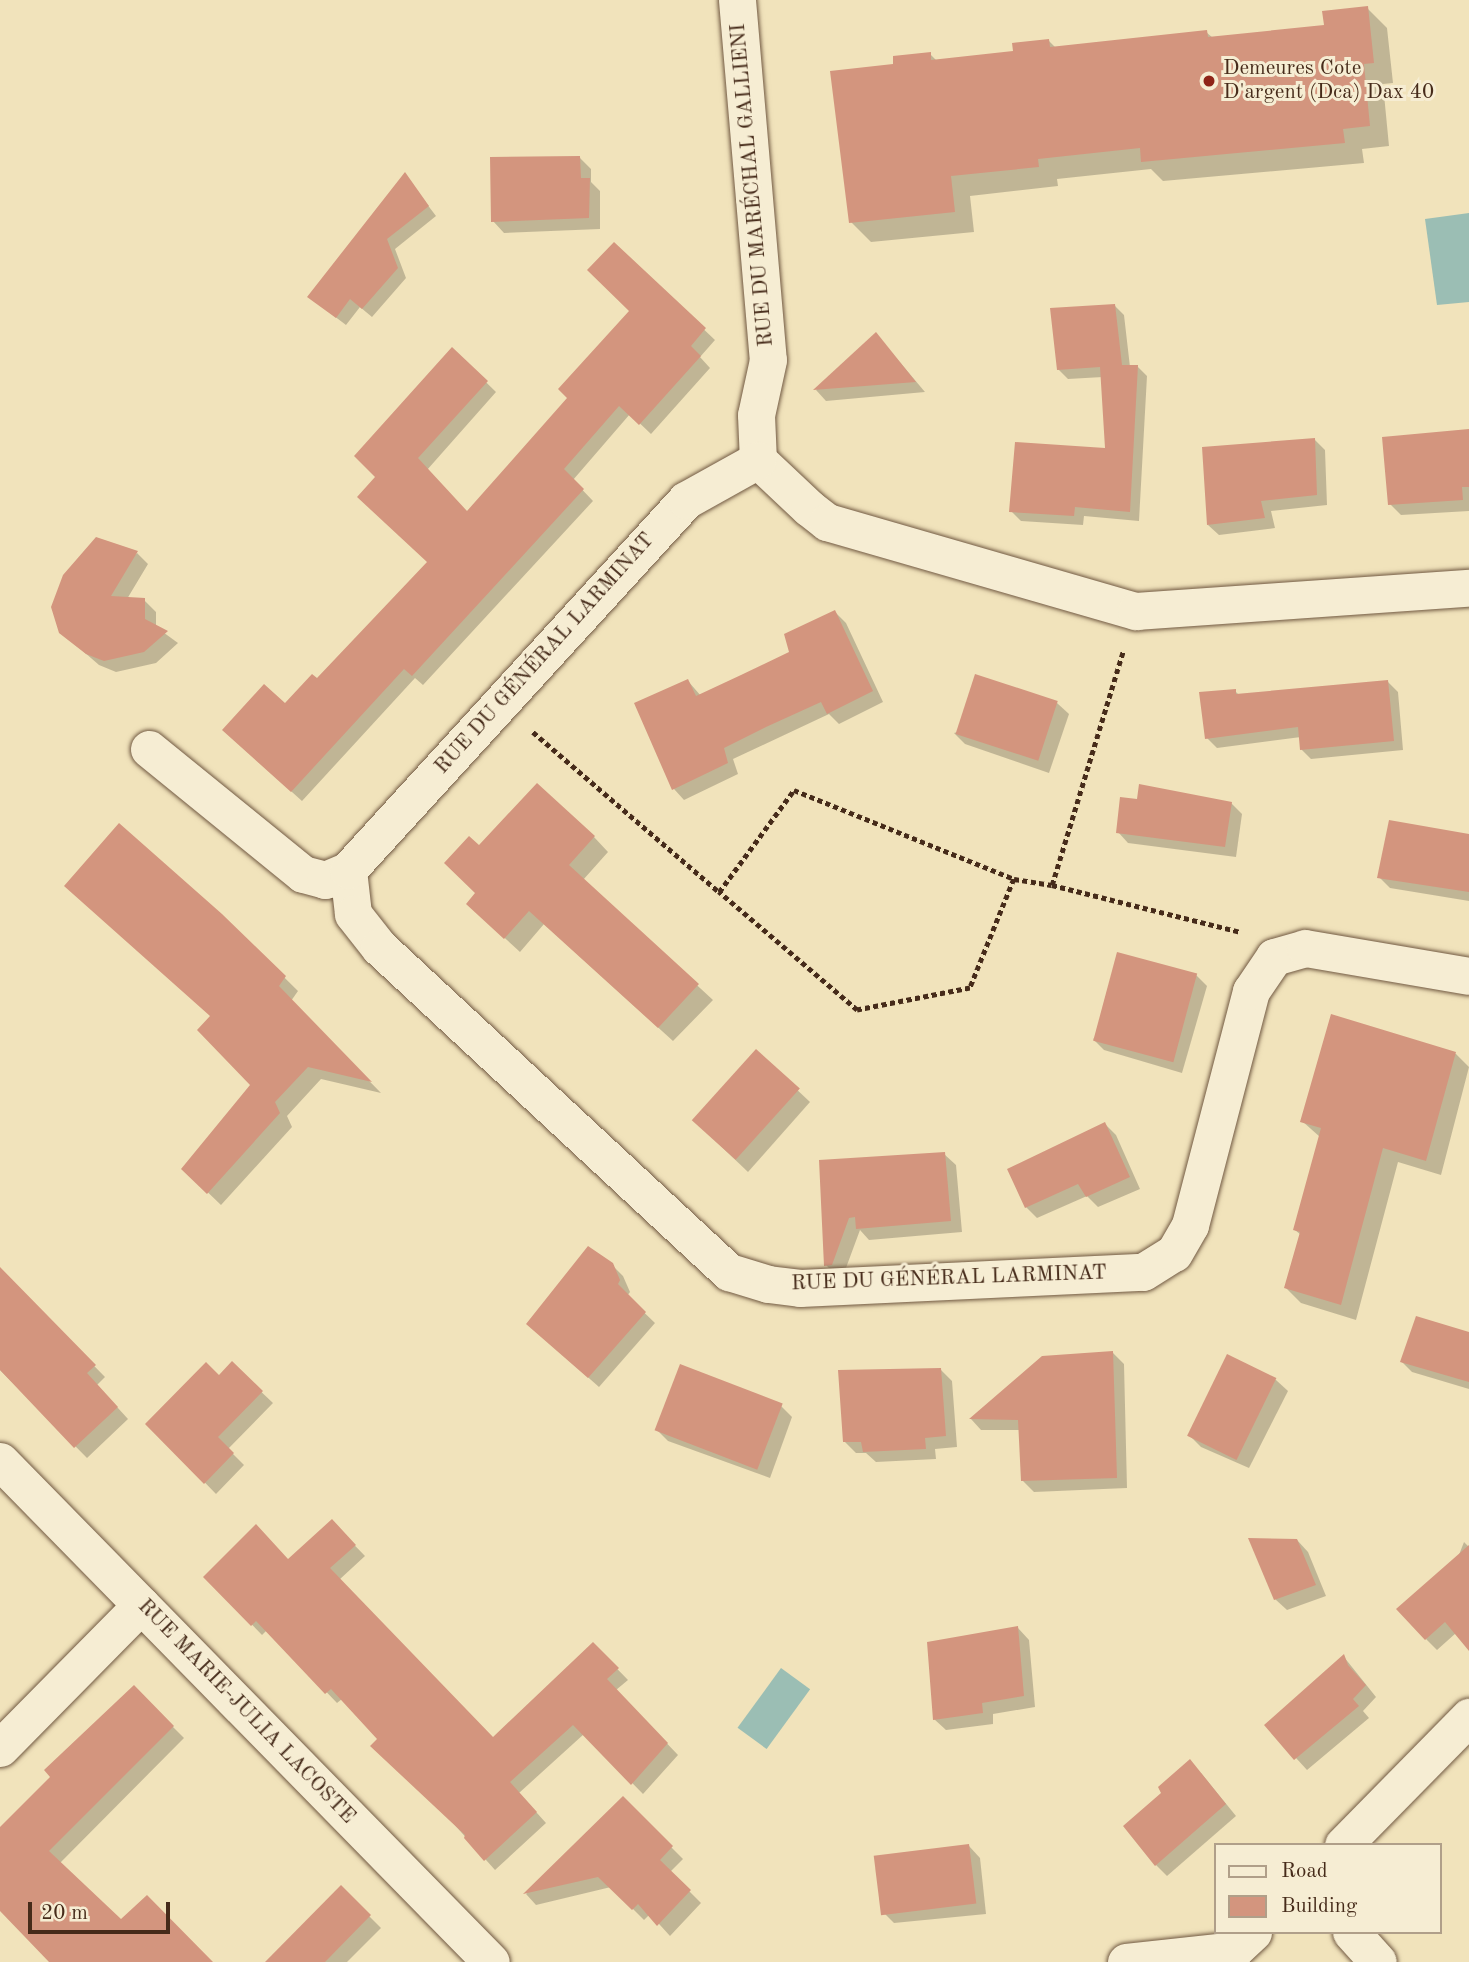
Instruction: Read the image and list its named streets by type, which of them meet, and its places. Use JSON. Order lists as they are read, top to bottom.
{
  "streets": {
    "street": ["RUE DU MARÉCHAL GALLIENI", "RUE DU GÉNÉRAL LARMINAT", "RUE MARIE-JULIA LACOSTE"]
  },
  "crossings": [
    ["RUE DU MARÉCHAL GALLIENI", "RUE DU GÉNÉRAL LARMINAT"]
  ],
  "places": ["Demeures Cote D'argent (Dca) Dax 40"],
  "legend": ["Road", "Building"],
  "scale_bar": "20 m"
}
